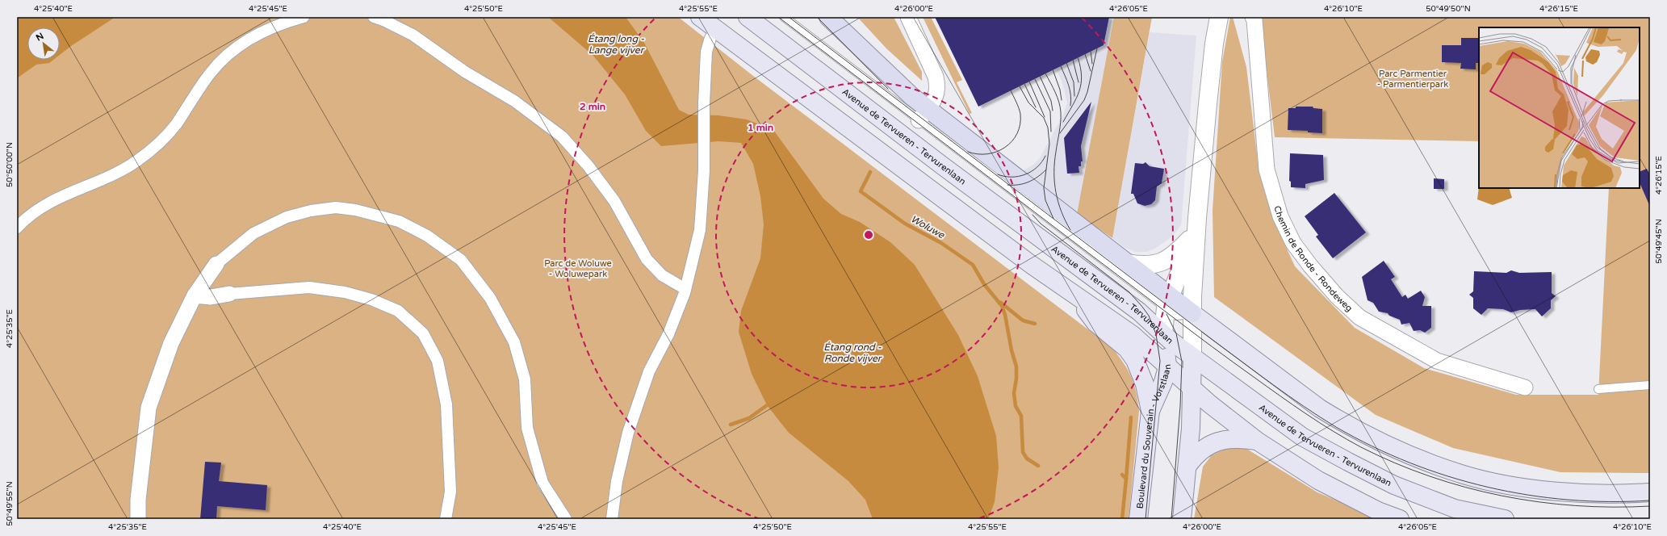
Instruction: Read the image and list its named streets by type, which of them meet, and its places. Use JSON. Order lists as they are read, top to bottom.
{
  "streets": {
    "main road": ["Avenue de Tervueren - Tervurenlaan", "Boulevard du Souverain - Vorstlaan"],
    "street": ["Chemin de Ronde - Rondeweg"]
  },
  "crossings": [
    ["Avenue de Tervueren - Tervurenlaan", "Boulevard du Souverain - Vorstlaan"]
  ],
  "water": ["Étang long - Lange vijver", "Woluwe", "Étang rond - Ronde vijver"],
  "parks": ["Parc Parmentier - Parmentierpark", "Parc de Woluwe - Woluwepark"],
  "north": "top left",
  "coordinates": [
    "4°25'40\"E",
    "4°25'45\"E",
    "4°25'50\"E",
    "4°25'55\"E",
    "4°26'00\"E",
    "4°26'05\"E",
    "4°26'10\"E",
    "50°49'50\"N",
    "4°26'15\"E",
    "50°50'00\"N",
    "50°49'45\"N",
    "4°25'35\"E",
    "50°49'55\"N"
  ],
  "rings": ["2 min", "1 min"]
}
